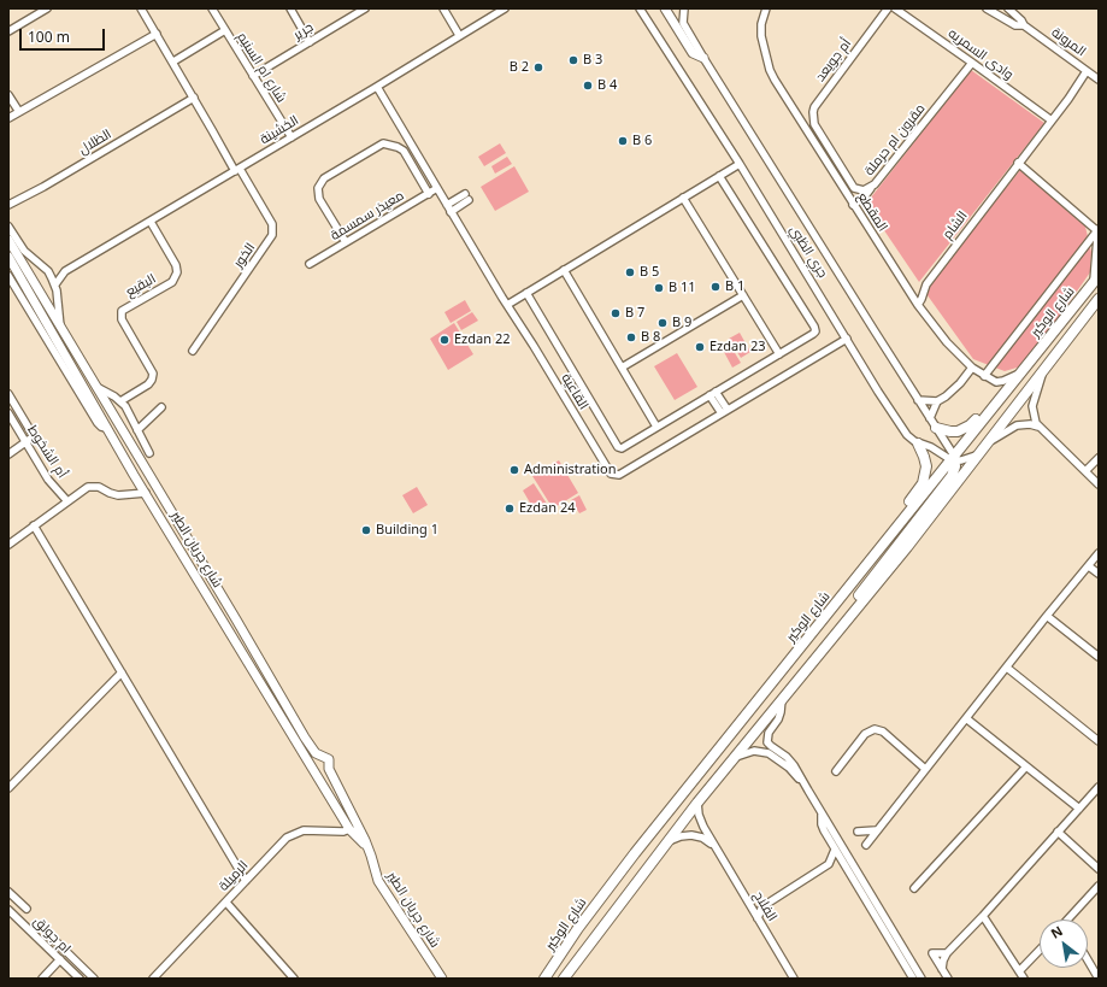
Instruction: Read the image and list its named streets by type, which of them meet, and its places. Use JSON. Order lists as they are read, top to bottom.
{
  "streets": {
    "main road": ["شارع الوكير"],
    "street": [
      "جرير",
      "المرونة",
      "وادى السمريه",
      "أم جويعد",
      "شارع ام السنيم",
      "الخشينة",
      "مقرون ام حرملة",
      "الظلال",
      "المقطع",
      "معيذر سمسمة",
      "الشام",
      "جري الظبي",
      "الخور",
      "البقيع",
      "القاعية",
      "أم الشخوط",
      "شارع جريان الطير",
      "الرميلة",
      "الفلاح",
      "ام جولق"
    ]
  },
  "crossings": [
    ["جرير", "شارع ام السنيم"],
    ["المرونة", "الشام"],
    ["وادى السمريه", "مقرون ام حرملة"],
    ["وادى السمريه", "الشام"],
    ["أم جويعد", "مقرون ام حرملة"],
    ["شارع ام السنيم", "الخشينة"],
    ["الخشينة", "الخور"],
    ["الخشينة", "البقيع"],
    ["الخشينة", "القاعية"],
    ["الخشينة", "شارع جريان الطير"],
    ["الظلال", "الخور"],
    ["المقطع", "الشام"],
    ["المقطع", "شارع الوكير"],
    ["معيذر سمسمة", "القاعية"],
    ["جري الظبي", "شارع الوكير"],
    ["جري الظبي", "القاعية"],
    ["شارع الوكير", "الفلاح"],
    ["شارع جريان الطير", "الرميلة"]
  ],
  "places": [
    "B 3",
    "B 2",
    "B 4",
    "B 6",
    "B 5",
    "B 1",
    "B 11",
    "B 7",
    "B 9",
    "B 8",
    "Ezdan 22",
    "Ezdan 23",
    "Administration",
    "Ezdan 24",
    "Building 1"
  ],
  "scale_bar": "100 m",
  "north": "top left"
}
